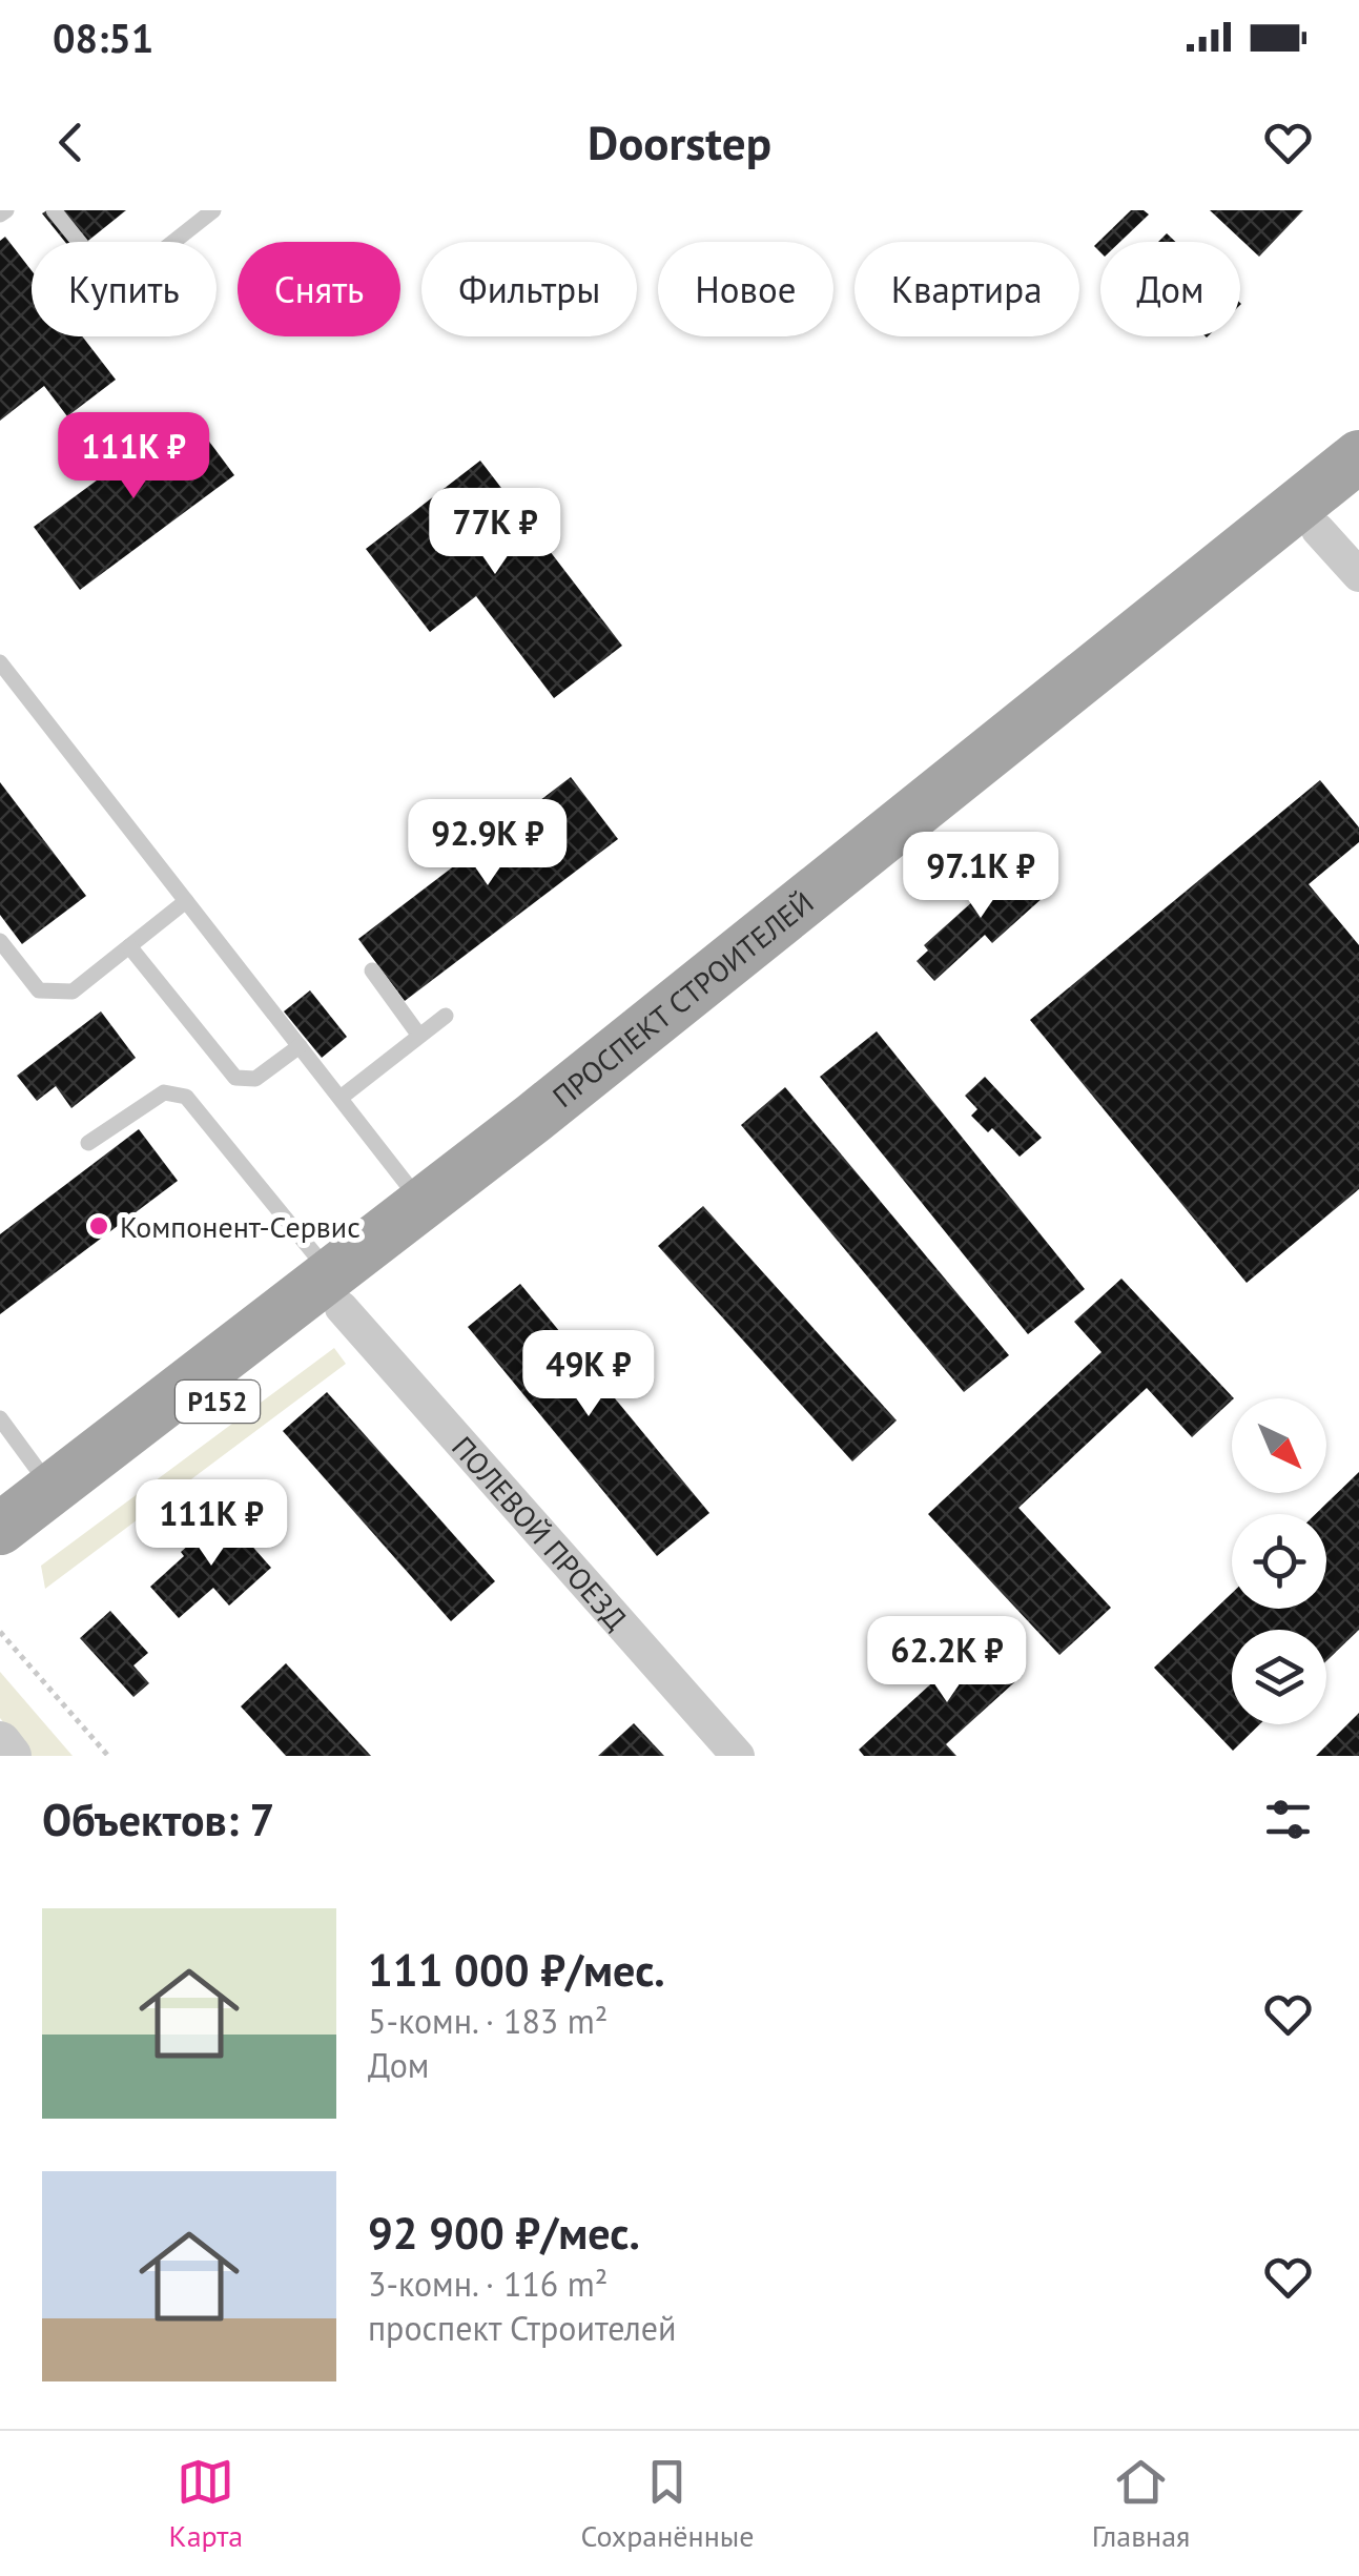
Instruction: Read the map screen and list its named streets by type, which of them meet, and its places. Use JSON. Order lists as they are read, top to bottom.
{
  "streets": {
    "main road": ["ПРОСПЕКТ СТРОИТЕЛЕЙ", "Р152"],
    "street": ["ПОЛЕВОЙ ПРОЕЗД"]
  },
  "crossings": [
    ["ПРОСПЕКТ СТРОИТЕЛЕЙ", "ПОЛЕВОЙ ПРОЕЗД"]
  ],
  "places": ["Компонент-Сервис"],
  "north": "bottom right",
  "page": {
    "status": "08:51",
    "header": "Doorstep",
    "chip": [
      "Купить",
      "Снять",
      "Фильтры",
      "Новое",
      "Квартира",
      "Дом"
    ],
    "price": [
      "111K ₽",
      "77K ₽",
      "92.9K ₽",
      "97.1K ₽",
      "49K ₽",
      "111K ₽",
      "62.2K ₽"
    ],
    "heading": "Объектов: 7",
    "list": [
      {
        "name": "111 000 ₽/мес.",
        "note": "5-комн. · 183 m² · Дом"
      },
      {
        "name": "92 900 ₽/мес.",
        "note": "3-комн. · 116 m² · проспект Строителей"
      }
    ],
    "tabs": ["Карта", "Сохранённые", "Главная"]
  }
}
